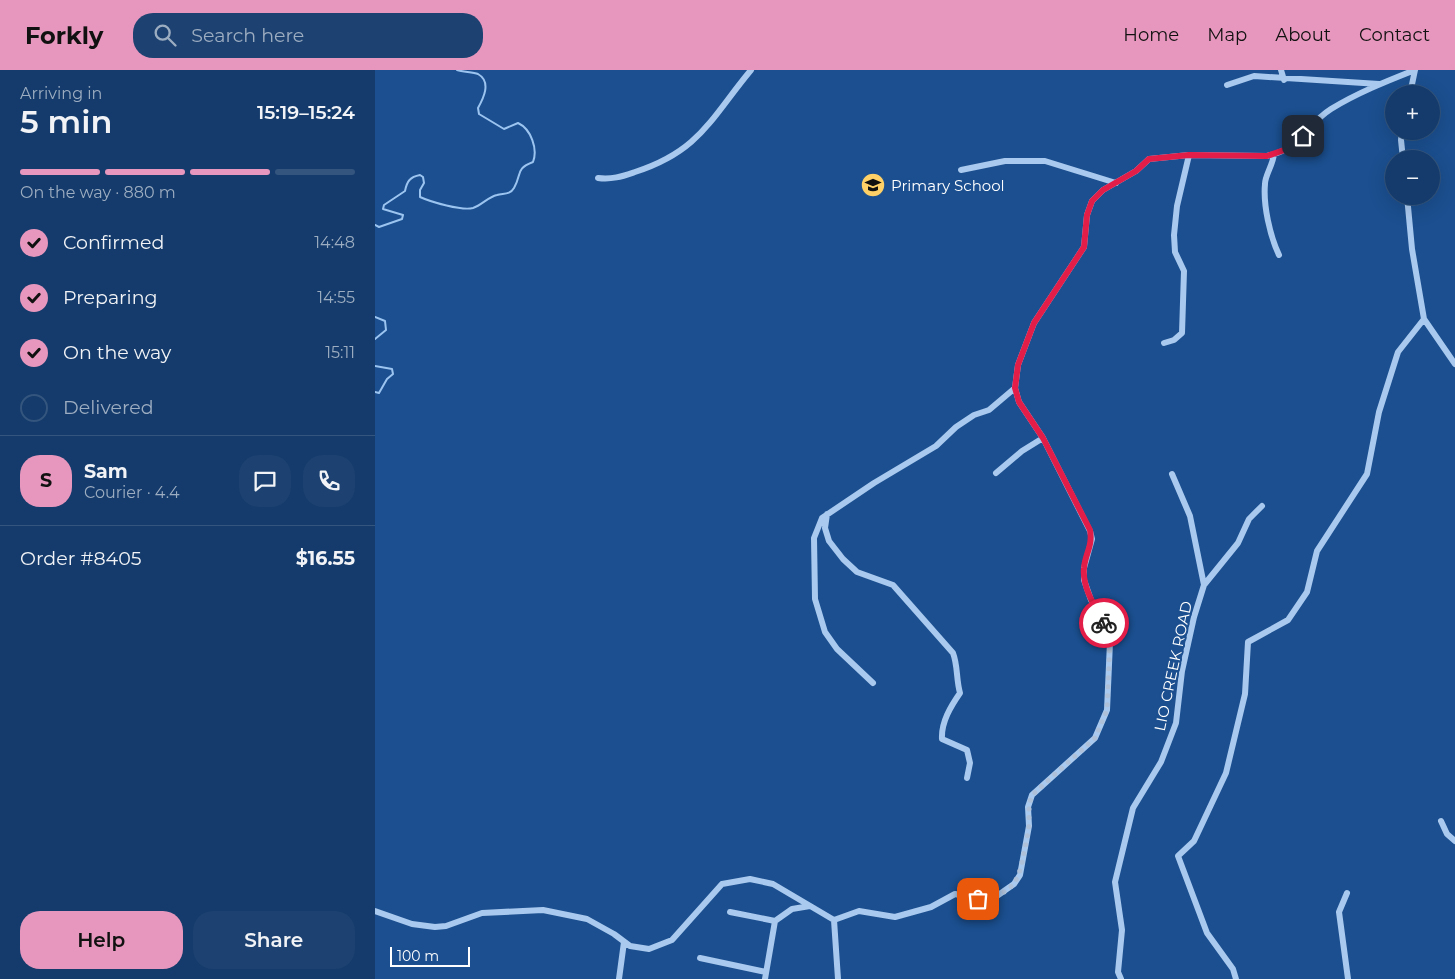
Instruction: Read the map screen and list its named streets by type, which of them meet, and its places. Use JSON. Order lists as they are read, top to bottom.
{
  "streets": {
    "street": ["LIO CREEK ROAD"]
  },
  "places": {
    "school or university": ["Primary School"]
  },
  "scale_bar": "100 m",
  "page": {
    "header": "Forkly",
    "search": "Search here",
    "nav": [
      "Home",
      "Map",
      "About",
      "Contact"
    ],
    "heading": ["5 min", "Arriving in", "15:19–15:24"],
    "panel": [
      "Sam",
      "Courier · 4.4",
      "Order #8405",
      "$16.55"
    ],
    "map_buttons": ["+", "−"],
    "bar": "On the way · 880 m",
    "list": [
      ["Confirmed", "14:48"],
      ["Preparing", "14:55"],
      ["On the way", "15:11"],
      "Delivered"
    ],
    "round": "S",
    "buttons": ["Help", "Share"],
    "scale": "100 m"
  }
}
